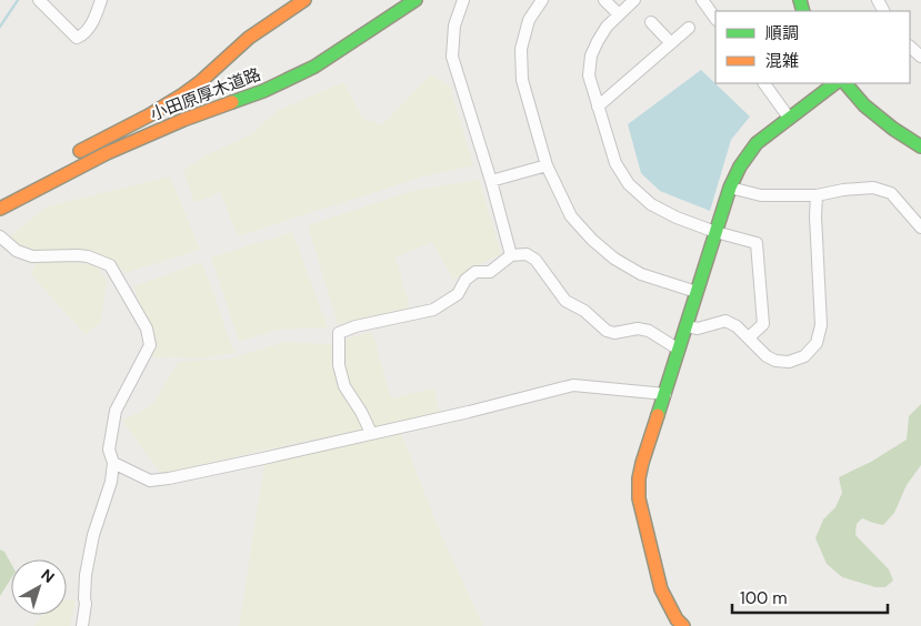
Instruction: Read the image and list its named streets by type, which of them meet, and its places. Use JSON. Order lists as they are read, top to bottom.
{
  "streets": {
    "main road": ["小田原厚木道路"]
  },
  "legend": ["順調", "混雑"],
  "scale_bar": "100 m",
  "north": "top right"
}
